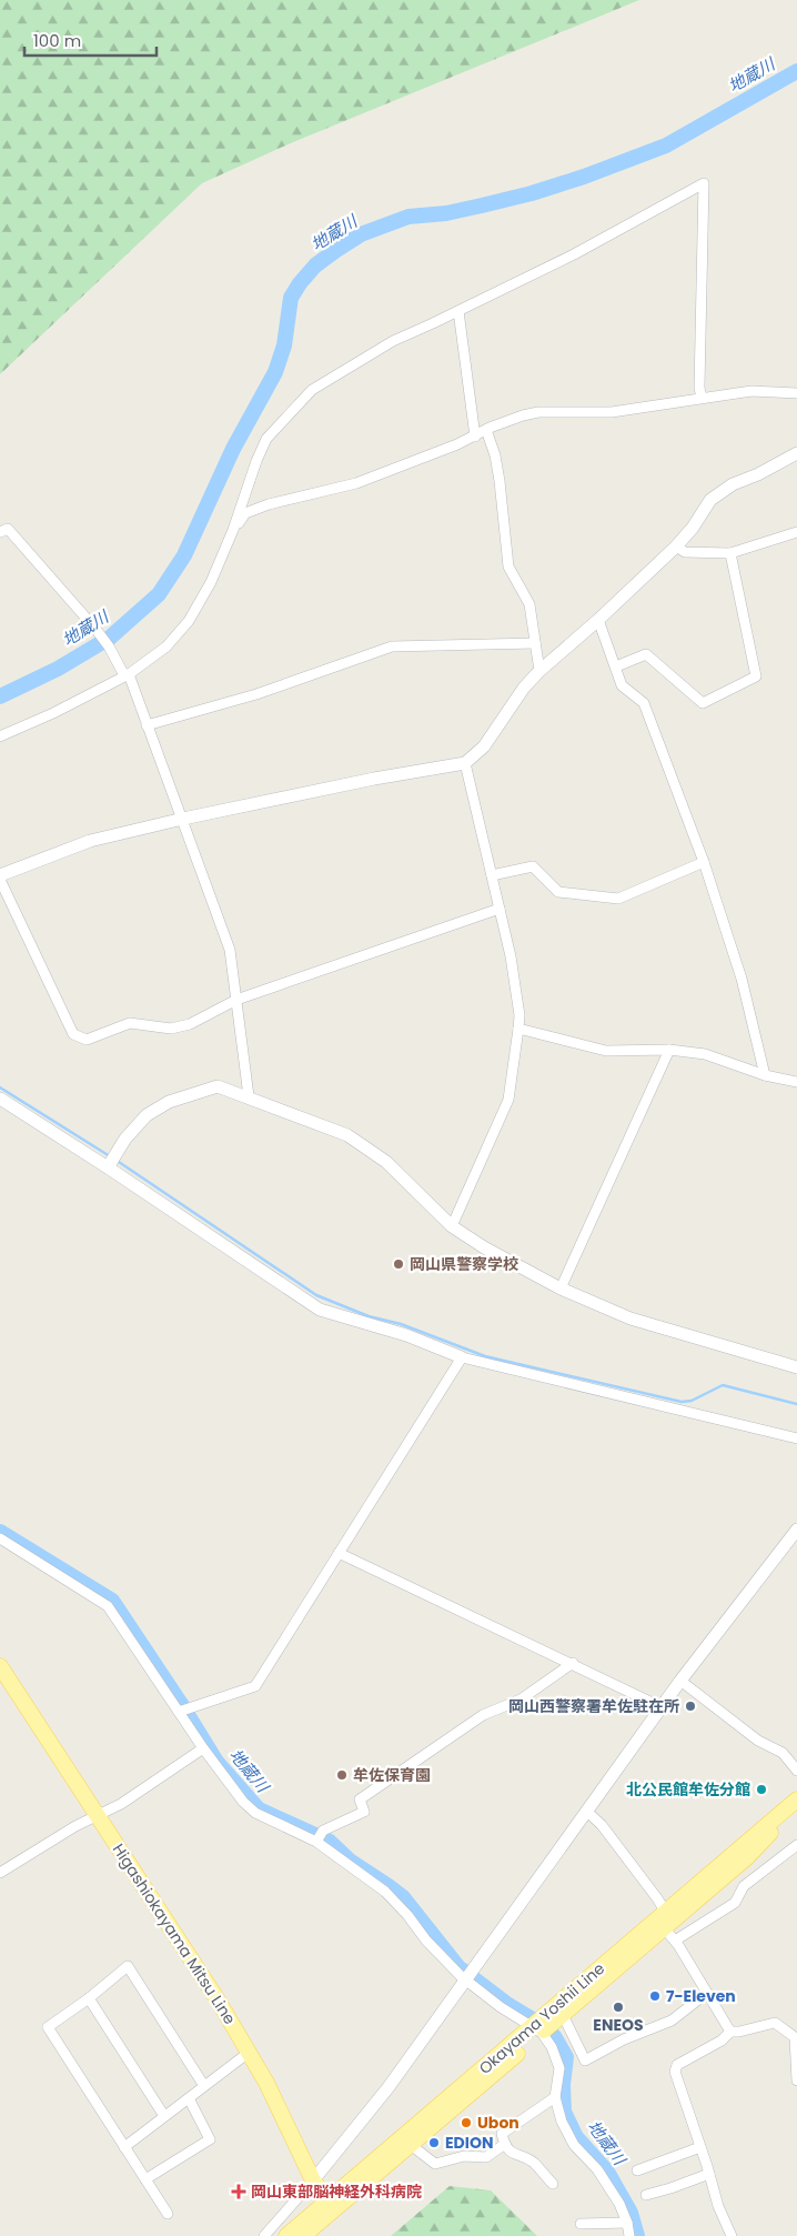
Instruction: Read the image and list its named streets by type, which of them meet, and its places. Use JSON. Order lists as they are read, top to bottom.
{
  "streets": {
    "main road": ["Higashiokayama Mitsu Line", "Okayama Yoshii Line"]
  },
  "crossings": [
    ["Higashiokayama Mitsu Line", "Okayama Yoshii Line"]
  ],
  "water": ["地蔵川"],
  "places": {
    "other": [
      "岡山県警察学校",
      "岡山西警察署牟佐駐在所",
      "牟佐保育園",
      "北公民館牟佐分館",
      "7-Eleven",
      "ENEOS",
      "Ubon",
      "EDION"
    ],
    "health": ["岡山東部脳神経外科病院"]
  },
  "scale_bar": "100 m"
}
